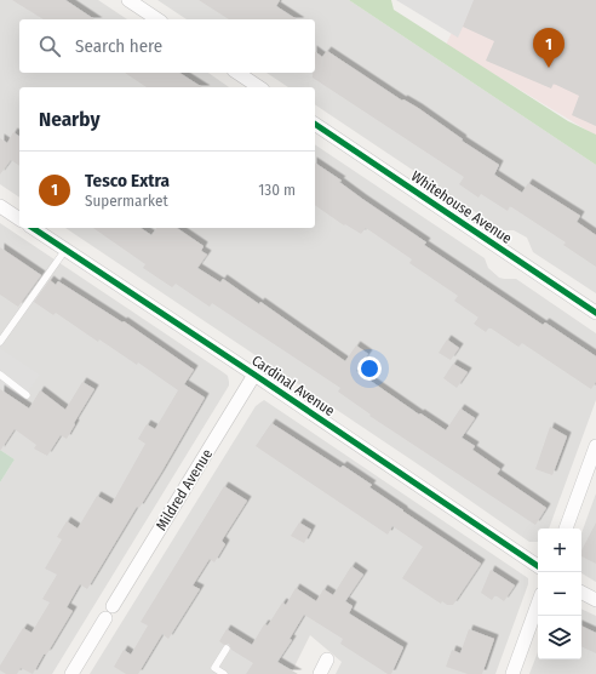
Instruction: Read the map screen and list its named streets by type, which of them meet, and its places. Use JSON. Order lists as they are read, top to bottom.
{
  "streets": {
    "street": ["Whitehouse Avenue", "Cardinal Avenue", "Mildred Avenue"]
  },
  "crossings": [
    ["Cardinal Avenue", "Mildred Avenue"]
  ],
  "page": {
    "search": "Search here",
    "pins": "1",
    "heading": "Nearby",
    "list": [
      {
        "mark": "1",
        "name": "Tesco Extra",
        "note": "Supermarket",
        "value": "130 m"
      }
    ],
    "map_buttons": ["+", "−"]
  }
}
